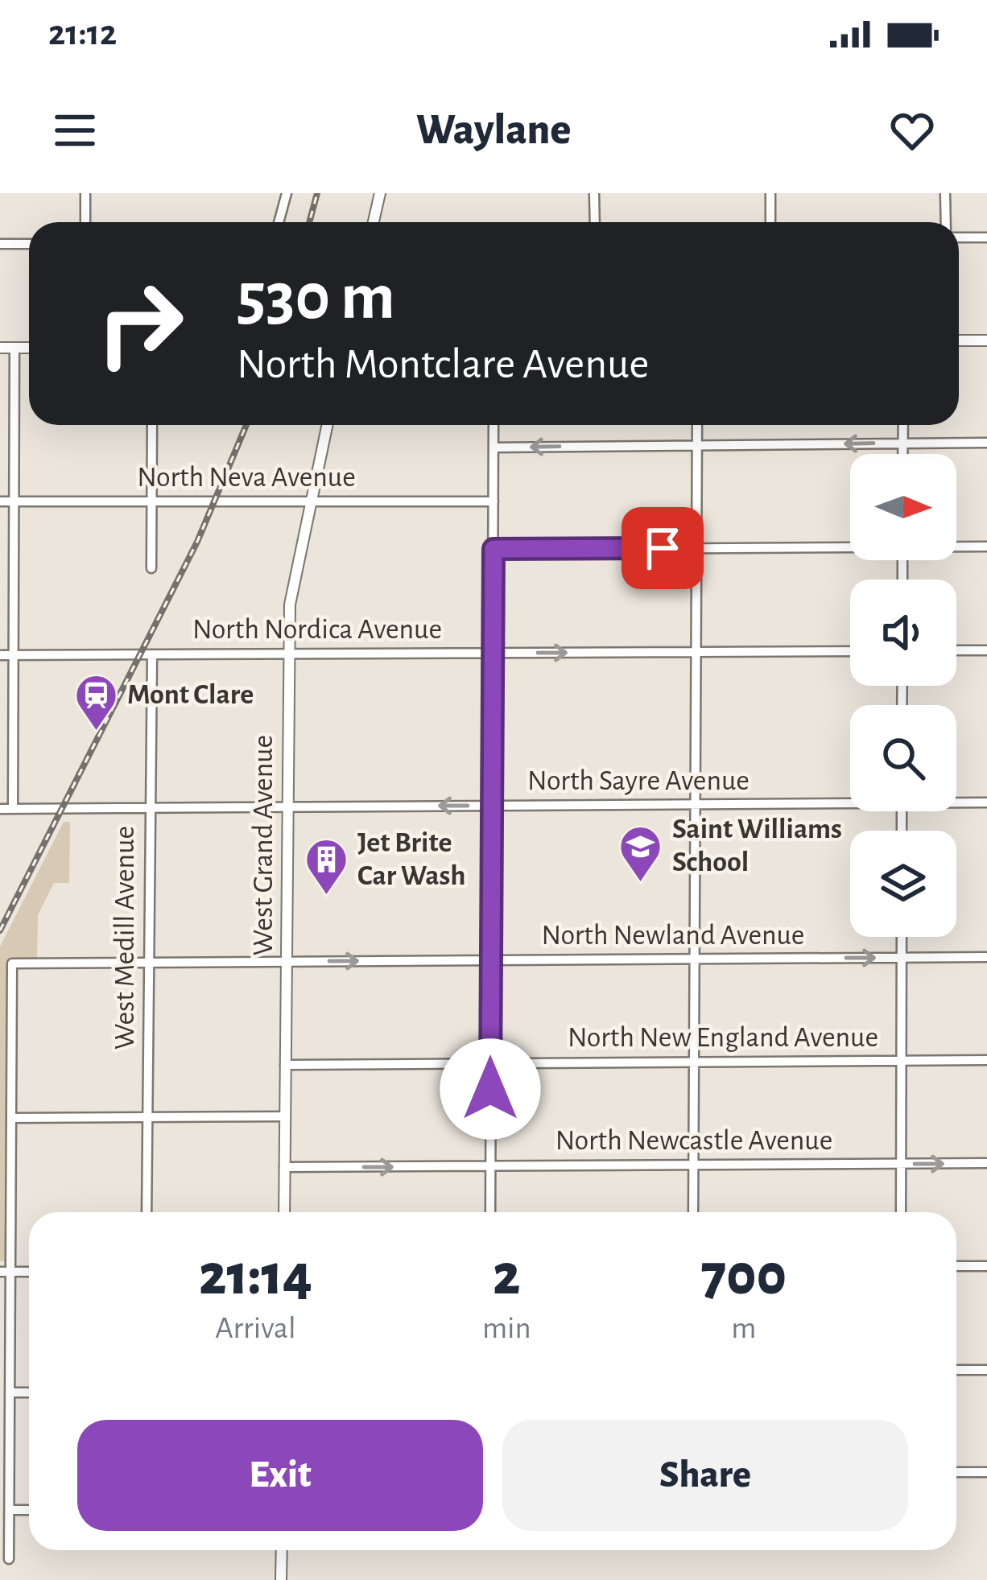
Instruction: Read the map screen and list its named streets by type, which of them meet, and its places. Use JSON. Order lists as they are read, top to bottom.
{
  "streets": {
    "main road": ["West Grand Avenue"],
    "street": [
      "North Neva Avenue",
      "North Nordica Avenue",
      "North Sayre Avenue",
      "North Newland Avenue",
      "West Medill Avenue",
      "North New England Avenue",
      "North Newcastle Avenue"
    ]
  },
  "crossings": [
    ["North Neva Avenue", "West Grand Avenue"],
    ["North Nordica Avenue", "West Grand Avenue"],
    ["North Nordica Avenue", "West Medill Avenue"],
    ["North Sayre Avenue", "West Grand Avenue"],
    ["North Sayre Avenue", "West Medill Avenue"],
    ["West Grand Avenue", "North Newland Avenue"],
    ["West Grand Avenue", "North New England Avenue"],
    ["West Grand Avenue", "North Newcastle Avenue"],
    ["North Newland Avenue", "West Medill Avenue"]
  ],
  "one_way": ["North Newland Avenue", "North Newcastle Avenue"],
  "places": {
    "station": ["Mont Clare"],
    "school or university": ["Saint Williams School"],
    "building": ["Jet Brite Car Wash"]
  },
  "north": "right",
  "page": {
    "status": "21:12",
    "header": "Waylane",
    "turn": ["530 m", "North Montclare Avenue"],
    "eta": [
      "21:14",
      "Arrival",
      "2",
      "min",
      "700",
      "m"
    ],
    "buttons": ["Exit", "Share"]
  }
}
